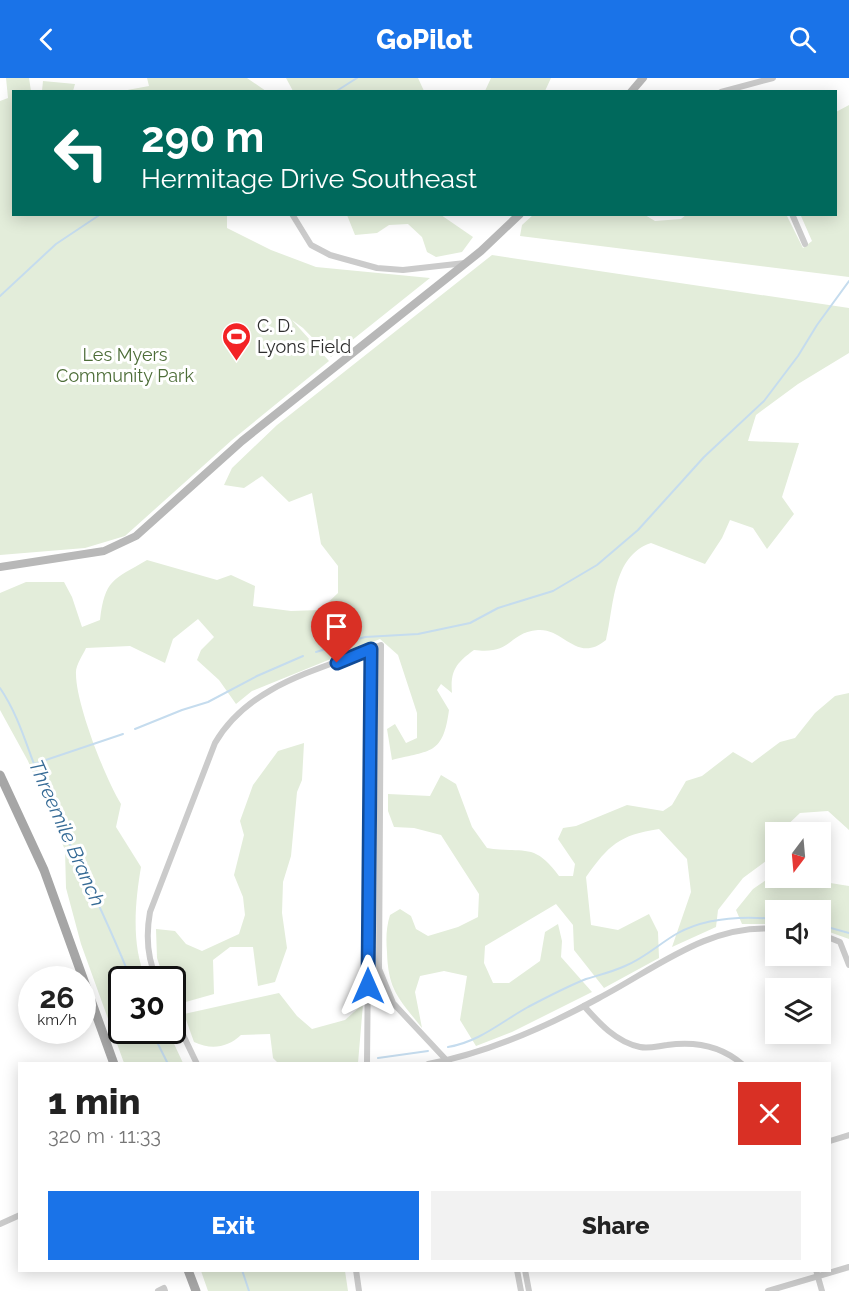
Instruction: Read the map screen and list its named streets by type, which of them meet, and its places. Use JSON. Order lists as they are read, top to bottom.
{
  "water": ["Threemile Branch"],
  "parks": ["Les Myers Community Park"],
  "places": {
    "sports": ["C. D. Lyons Field"]
  },
  "north": "bottom",
  "page": {
    "header": "GoPilot",
    "turn": ["290 m", "Hermitage Drive Southeast"],
    "speed": "26 km/h",
    "limit": "30",
    "heading": ["1 min", "320 m · 11:33"],
    "buttons": ["Exit", "Share"]
  }
}
